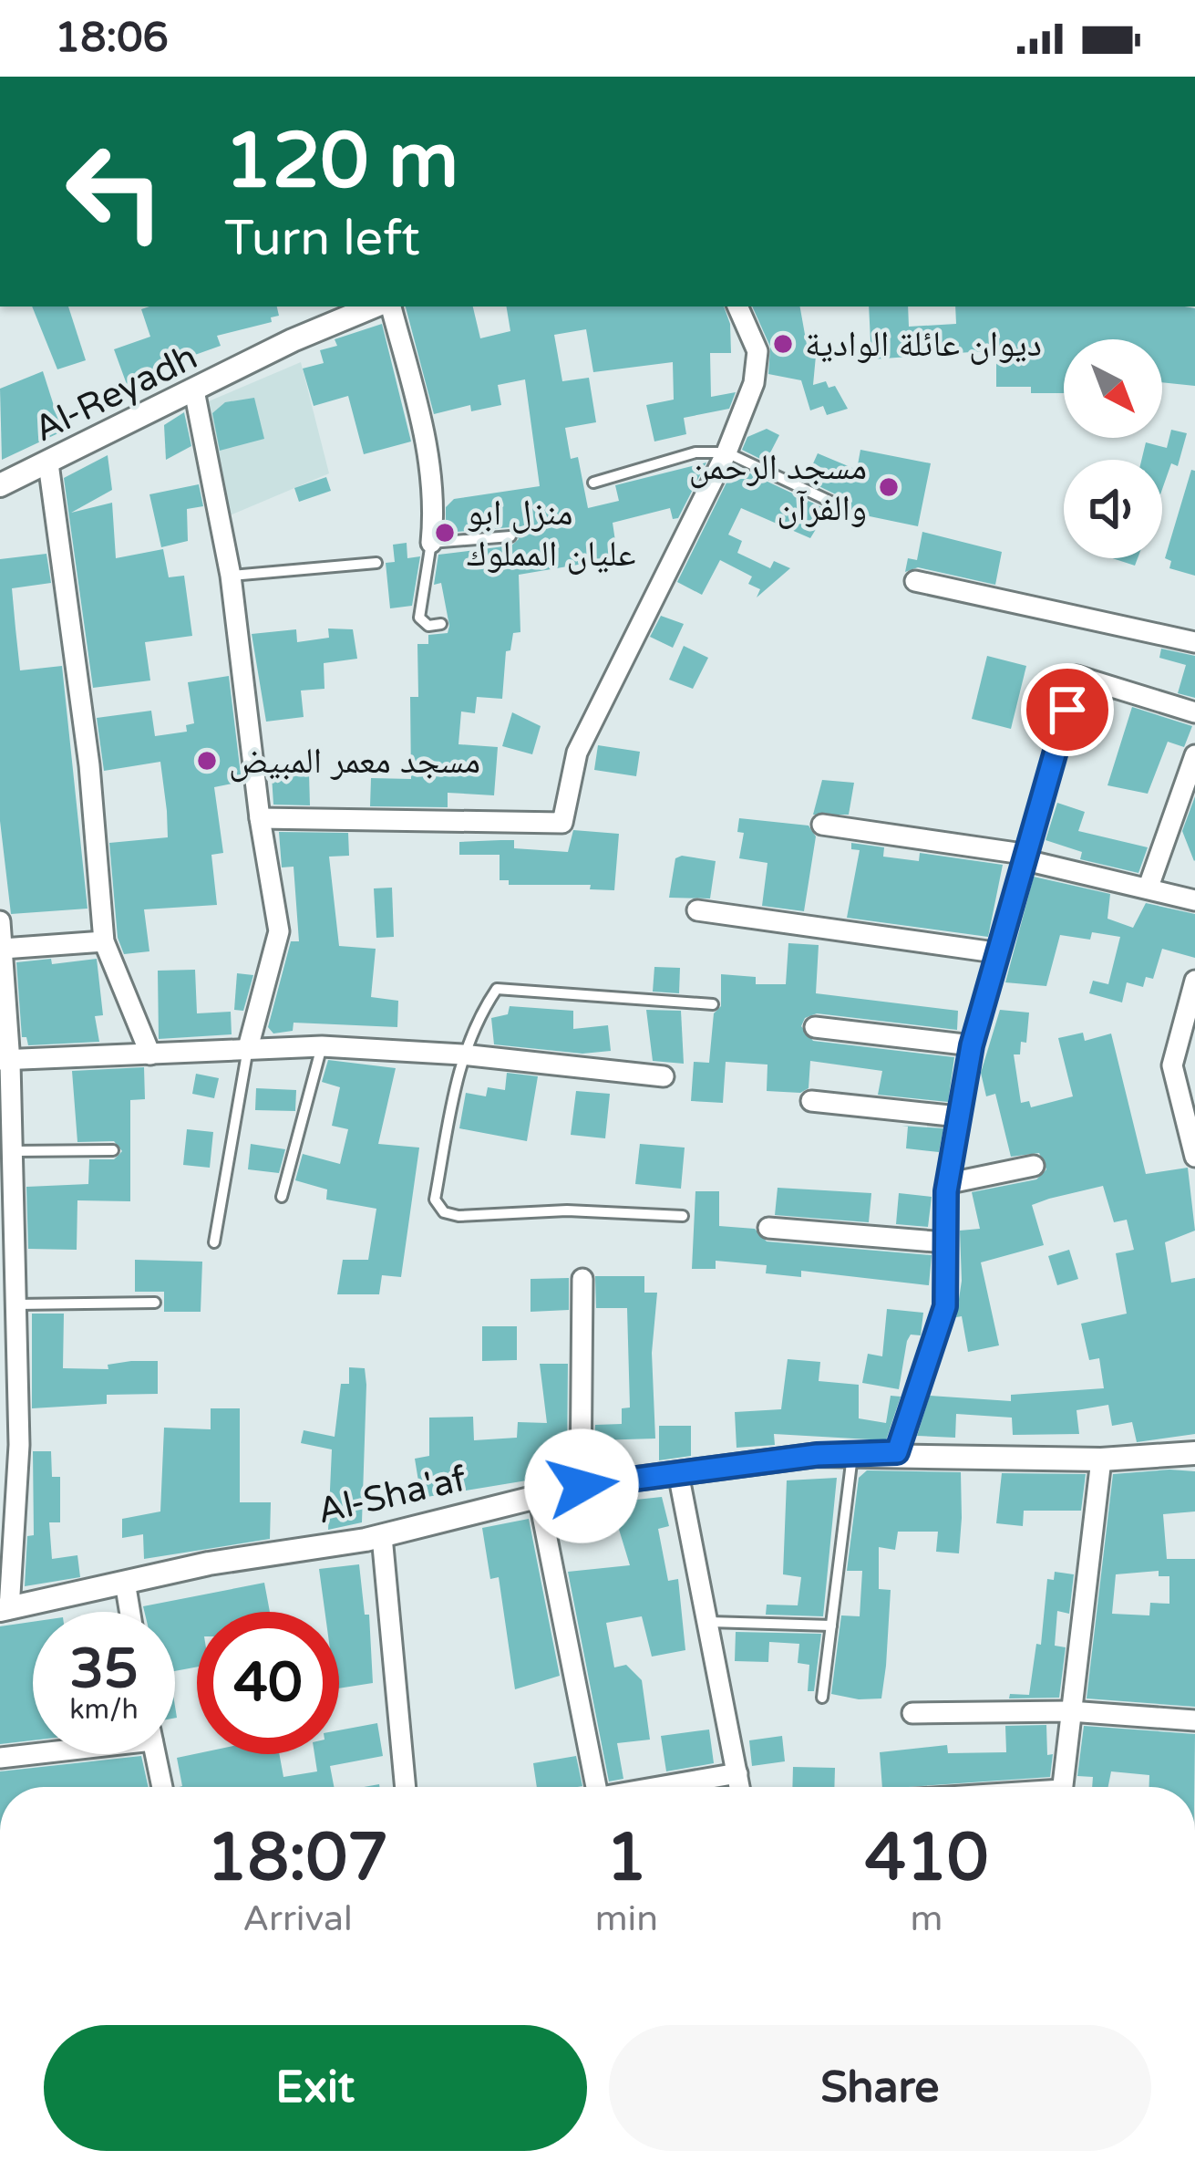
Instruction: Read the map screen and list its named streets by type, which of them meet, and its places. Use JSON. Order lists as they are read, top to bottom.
{
  "streets": {
    "street": ["Al-Reyadh", "Al-Sha'af"]
  },
  "places": [
    "ديوان عائلة الوادية",
    "مسجد الرحمن والفرآن",
    "منزل ابو عليان المملوك",
    "مسجد معمر المبيض"
  ],
  "north": "bottom right",
  "page": {
    "status": "18:06",
    "turn": ["120 m", "Turn left"],
    "speed": "35 km/h",
    "limit": "40",
    "eta": [
      "18:07",
      "Arrival",
      "1",
      "min",
      "410",
      "m"
    ],
    "buttons": ["Exit", "Share"]
  }
}
